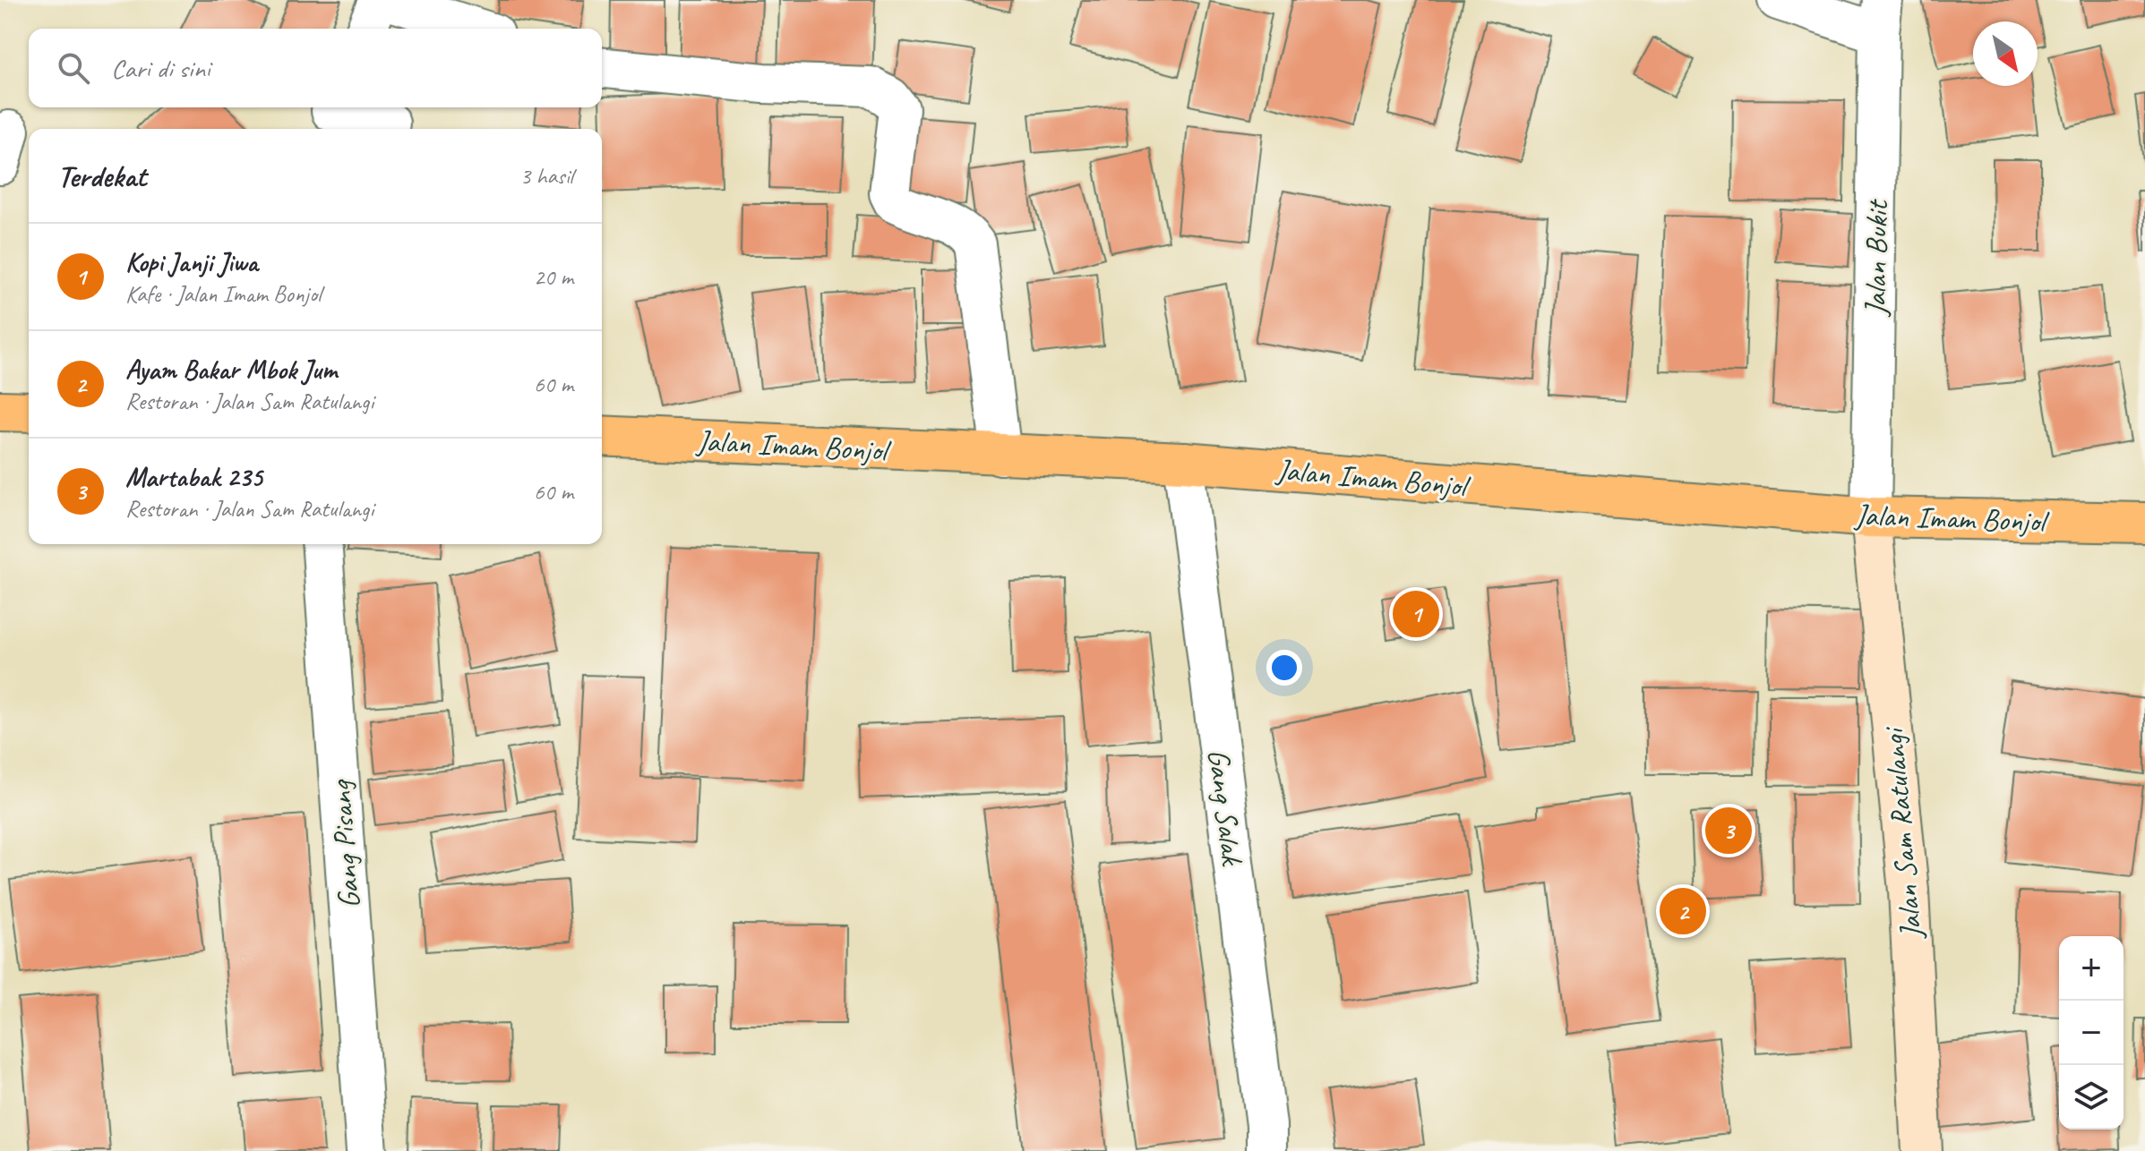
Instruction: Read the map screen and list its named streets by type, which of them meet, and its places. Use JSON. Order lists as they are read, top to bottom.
{
  "streets": {
    "highway": ["Jalan Imam Bonjol"],
    "street": [
      "Jalan Bukit",
      "Gang Salak",
      "Jalan Sam Ratulangi",
      "Gang Pisang"
    ]
  },
  "crossings": [
    ["Jalan Bukit", "Jalan Imam Bonjol"],
    ["Jalan Bukit", "Jalan Sam Ratulangi"],
    ["Jalan Imam Bonjol", "Gang Salak"],
    ["Jalan Imam Bonjol", "Jalan Sam Ratulangi"]
  ],
  "north": "bottom right",
  "page": {
    "search": "Cari di sini",
    "heading": ["Terdekat", "3 hasil"],
    "list": [
      {
        "mark": "1",
        "name": "Kopi Janji Jiwa",
        "note": "Kafe · Jalan Imam Bonjol",
        "value": "20 m"
      },
      {
        "mark": "2",
        "name": "Ayam Bakar Mbok Jum",
        "note": "Restoran · Jalan Sam Ratulangi",
        "value": "60 m"
      },
      {
        "mark": "3",
        "name": "Martabak 235",
        "note": "Restoran · Jalan Sam Ratulangi",
        "value": "60 m"
      }
    ],
    "pins": ["1", "3", "2"],
    "map_buttons": ["+", "−"]
  }
}
